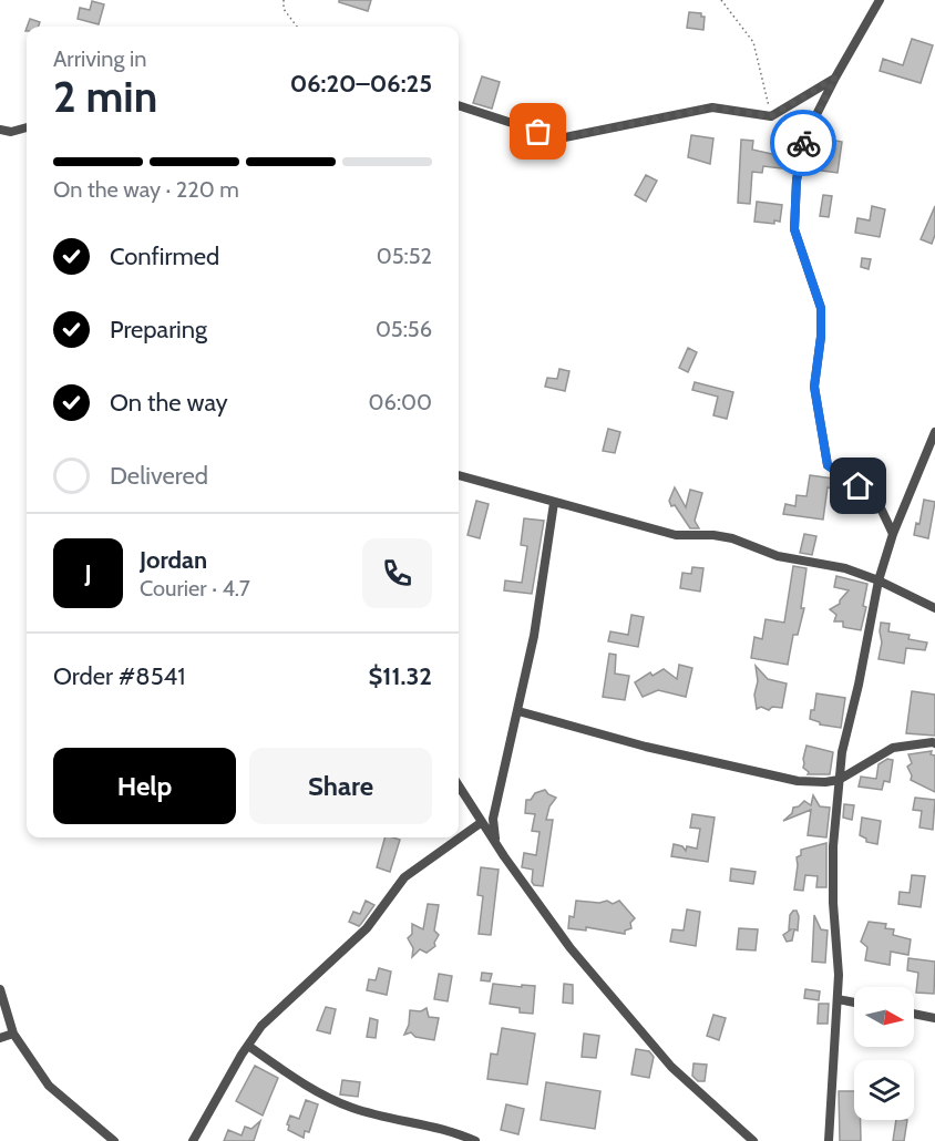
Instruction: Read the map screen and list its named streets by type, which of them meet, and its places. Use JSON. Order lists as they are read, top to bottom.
{
  "north": "right",
  "page": {
    "heading": ["2 min", "Arriving in", "06:20–06:25"],
    "panel": [
      "Jordan",
      "Courier · 4.7",
      "Order #8541",
      "$11.32"
    ],
    "bar": "On the way · 220 m",
    "list": [
      ["Confirmed", "05:52"],
      ["Preparing", "05:56"],
      ["On the way", "06:00"],
      "Delivered"
    ],
    "round": "J",
    "buttons": ["Help", "Share"]
  }
}
